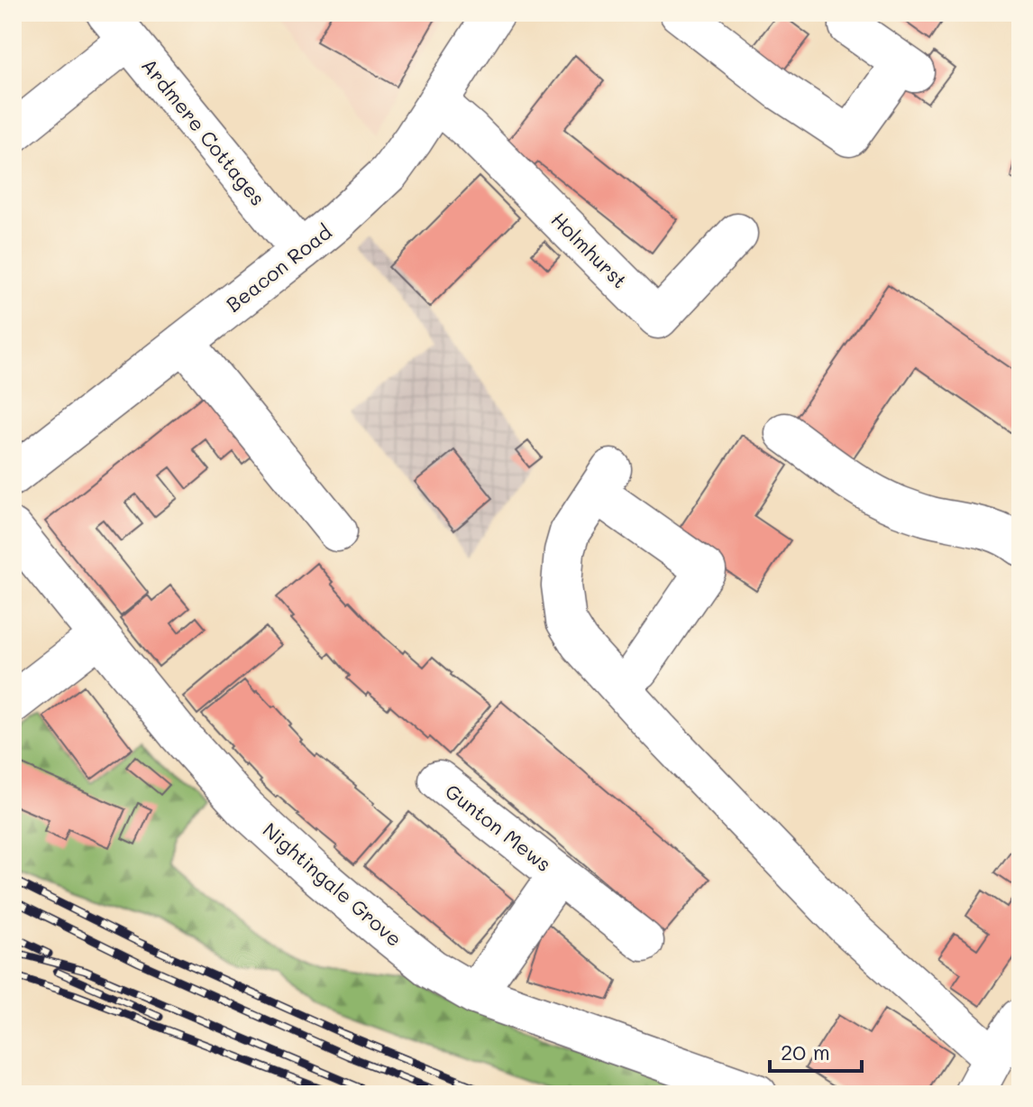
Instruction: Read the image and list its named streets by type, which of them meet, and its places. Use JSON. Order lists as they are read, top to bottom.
{
  "streets": {
    "street": [
      "Ardmere Cottages",
      "Holmhurst",
      "Beacon Road",
      "Gunton Mews",
      "Nightingale Grove"
    ]
  },
  "crossings": [
    ["Ardmere Cottages", "Beacon Road"],
    ["Holmhurst", "Beacon Road"],
    ["Gunton Mews", "Nightingale Grove"]
  ],
  "scale_bar": "20 m"
}
